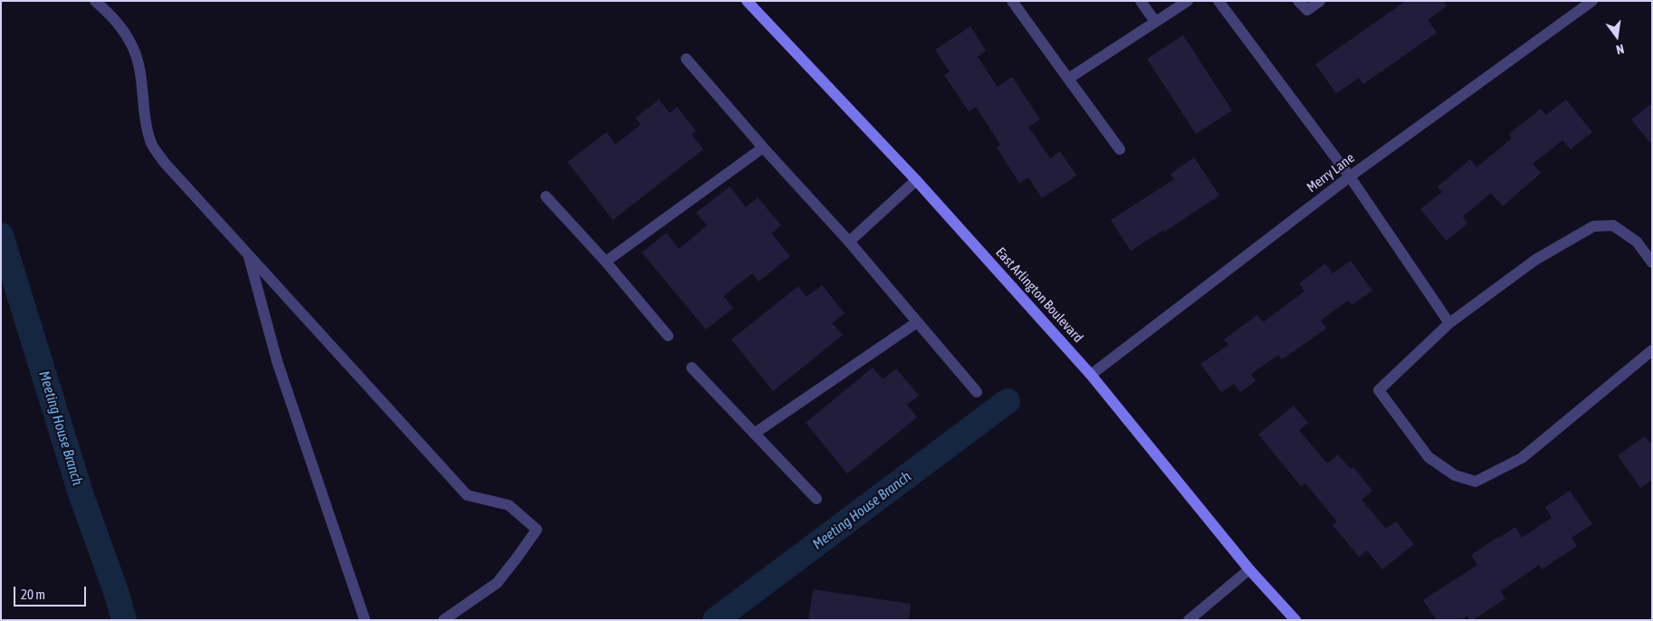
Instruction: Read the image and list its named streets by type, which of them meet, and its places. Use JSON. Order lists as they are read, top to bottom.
{
  "streets": {
    "main road": ["East Arlington Boulevard"],
    "street": ["Merry Lane"]
  },
  "crossings": [
    ["Merry Lane", "East Arlington Boulevard"]
  ],
  "water": ["Meeting House Branch"],
  "scale_bar": "20 m",
  "north": "bottom"
}
